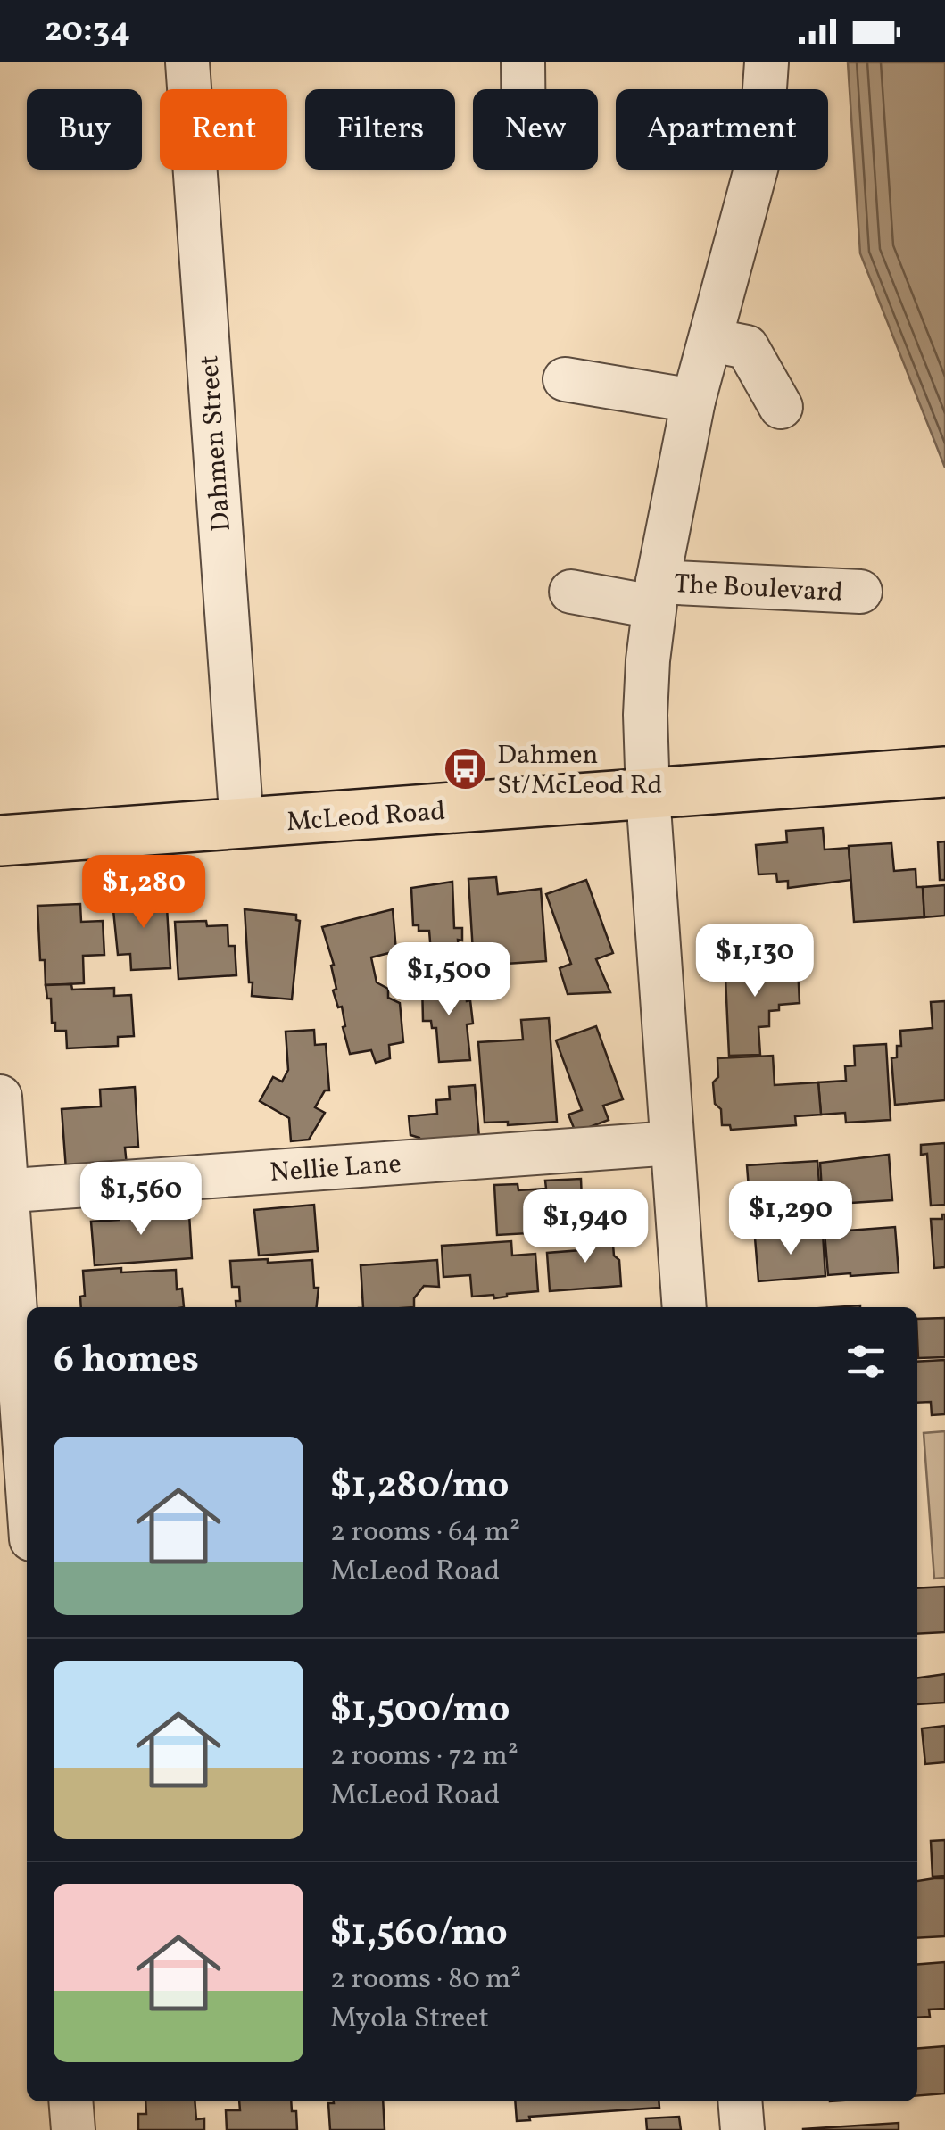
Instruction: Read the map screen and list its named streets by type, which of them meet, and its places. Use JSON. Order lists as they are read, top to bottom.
{
  "streets": {
    "main road": ["McLeod Road"],
    "street": ["Dahmen Street", "The Boulevard", "Nellie Lane"]
  },
  "crossings": [
    ["Dahmen Street", "McLeod Road"],
    ["The Boulevard", "McLeod Road"],
    ["The Boulevard", "Nellie Lane"]
  ],
  "places": {
    "bus stop": ["Dahmen St/McLeod Rd"]
  },
  "page": {
    "status": "20:34",
    "chip": [
      "Buy",
      "Rent",
      "Filters",
      "New",
      "Apartment"
    ],
    "price": [
      "$1,280",
      "$1,130",
      "$1,500",
      "$1,560",
      "$1,290",
      "$1,940"
    ],
    "heading": "6 homes",
    "list": [
      {
        "name": "$1,280/mo",
        "note": "2 rooms · 64 m² · McLeod Road"
      },
      {
        "name": "$1,500/mo",
        "note": "2 rooms · 72 m² · McLeod Road"
      },
      {
        "name": "$1,560/mo",
        "note": "2 rooms · 80 m² · Myola Street"
      }
    ]
  }
}
